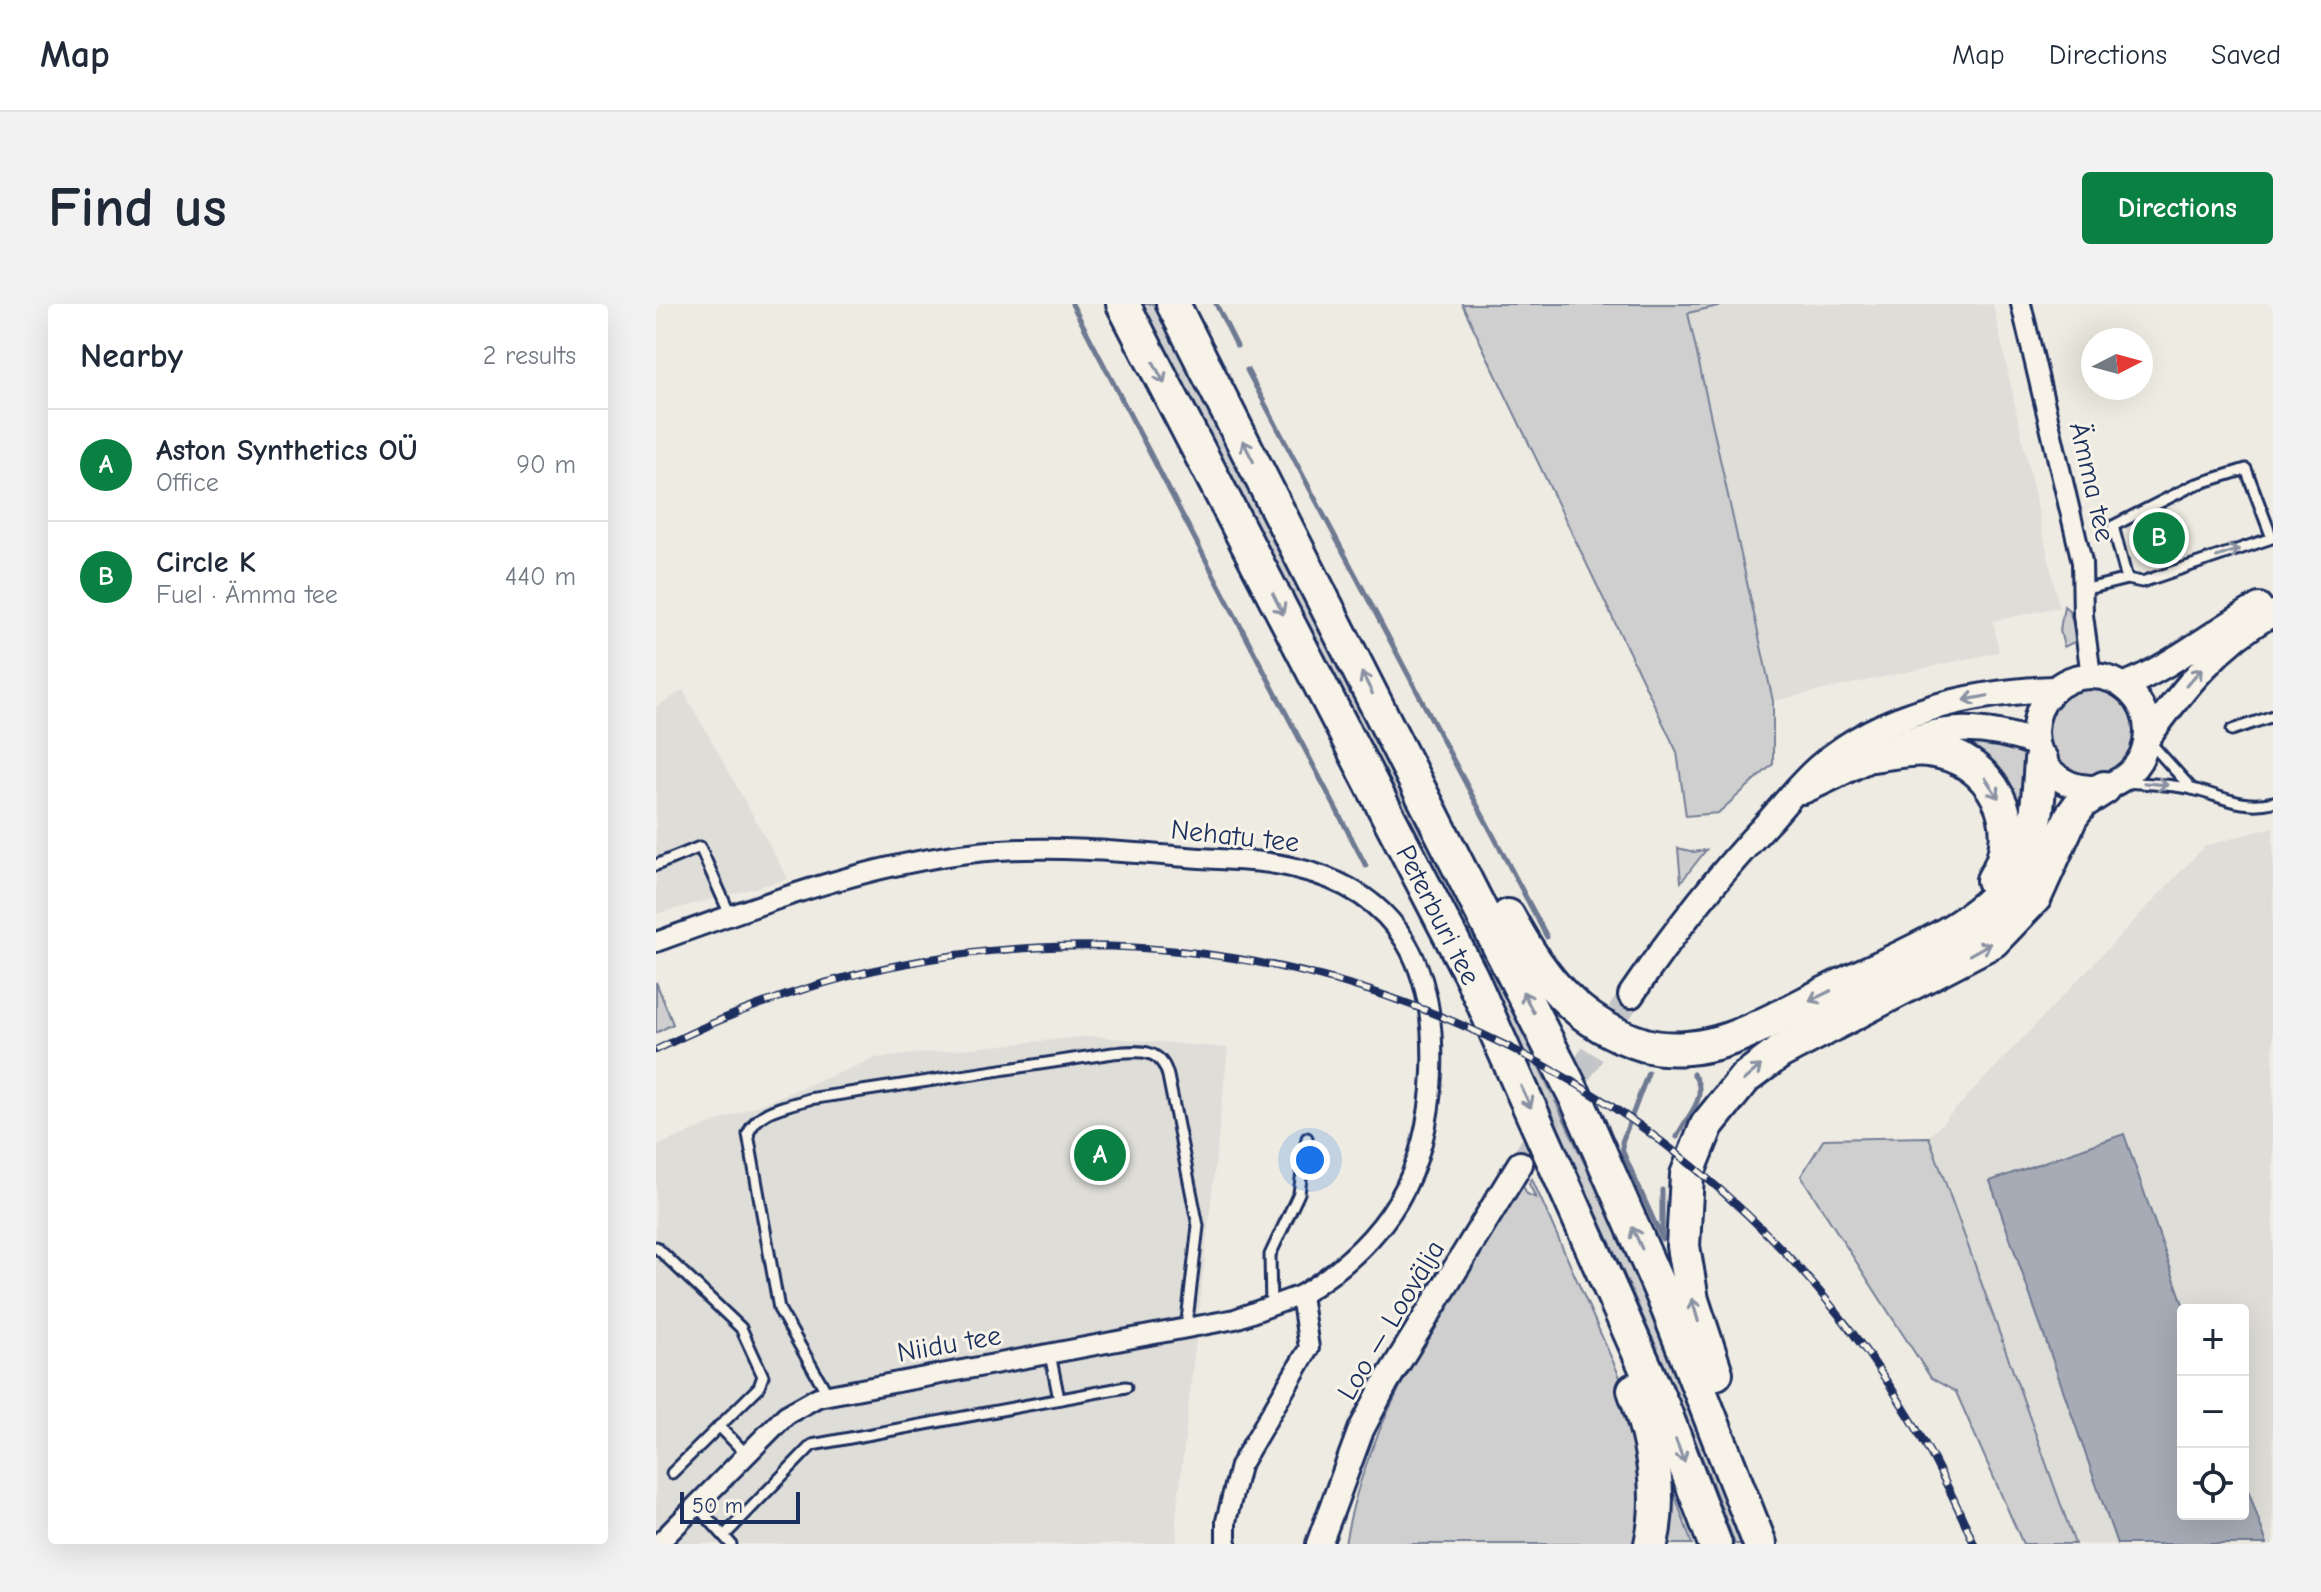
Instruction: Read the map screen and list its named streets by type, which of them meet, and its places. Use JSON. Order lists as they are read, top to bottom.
{
  "streets": {
    "highway": ["Peterburi tee"],
    "street": [
      "Ämma tee",
      "Nehatu tee",
      "Loo — Loovälja",
      "Niidu tee"
    ]
  },
  "crossings": [
    ["Nehatu tee", "Niidu tee"]
  ],
  "scale_bar": "50 m",
  "north": "right",
  "page": {
    "header": "Map",
    "nav": ["Map", "Directions", "Saved"],
    "buttons": "Directions",
    "title": "Find us",
    "heading": ["Nearby", "2 results"],
    "list": [
      {
        "mark": "A",
        "name": "Aston Synthetics OÜ",
        "note": "Office",
        "value": "90 m"
      },
      {
        "mark": "B",
        "name": "Circle K",
        "note": "Fuel · Ämma tee",
        "value": "440 m"
      }
    ],
    "pins": ["B", "A"],
    "map_buttons": ["+", "−"],
    "scale": "50 m"
  }
}
